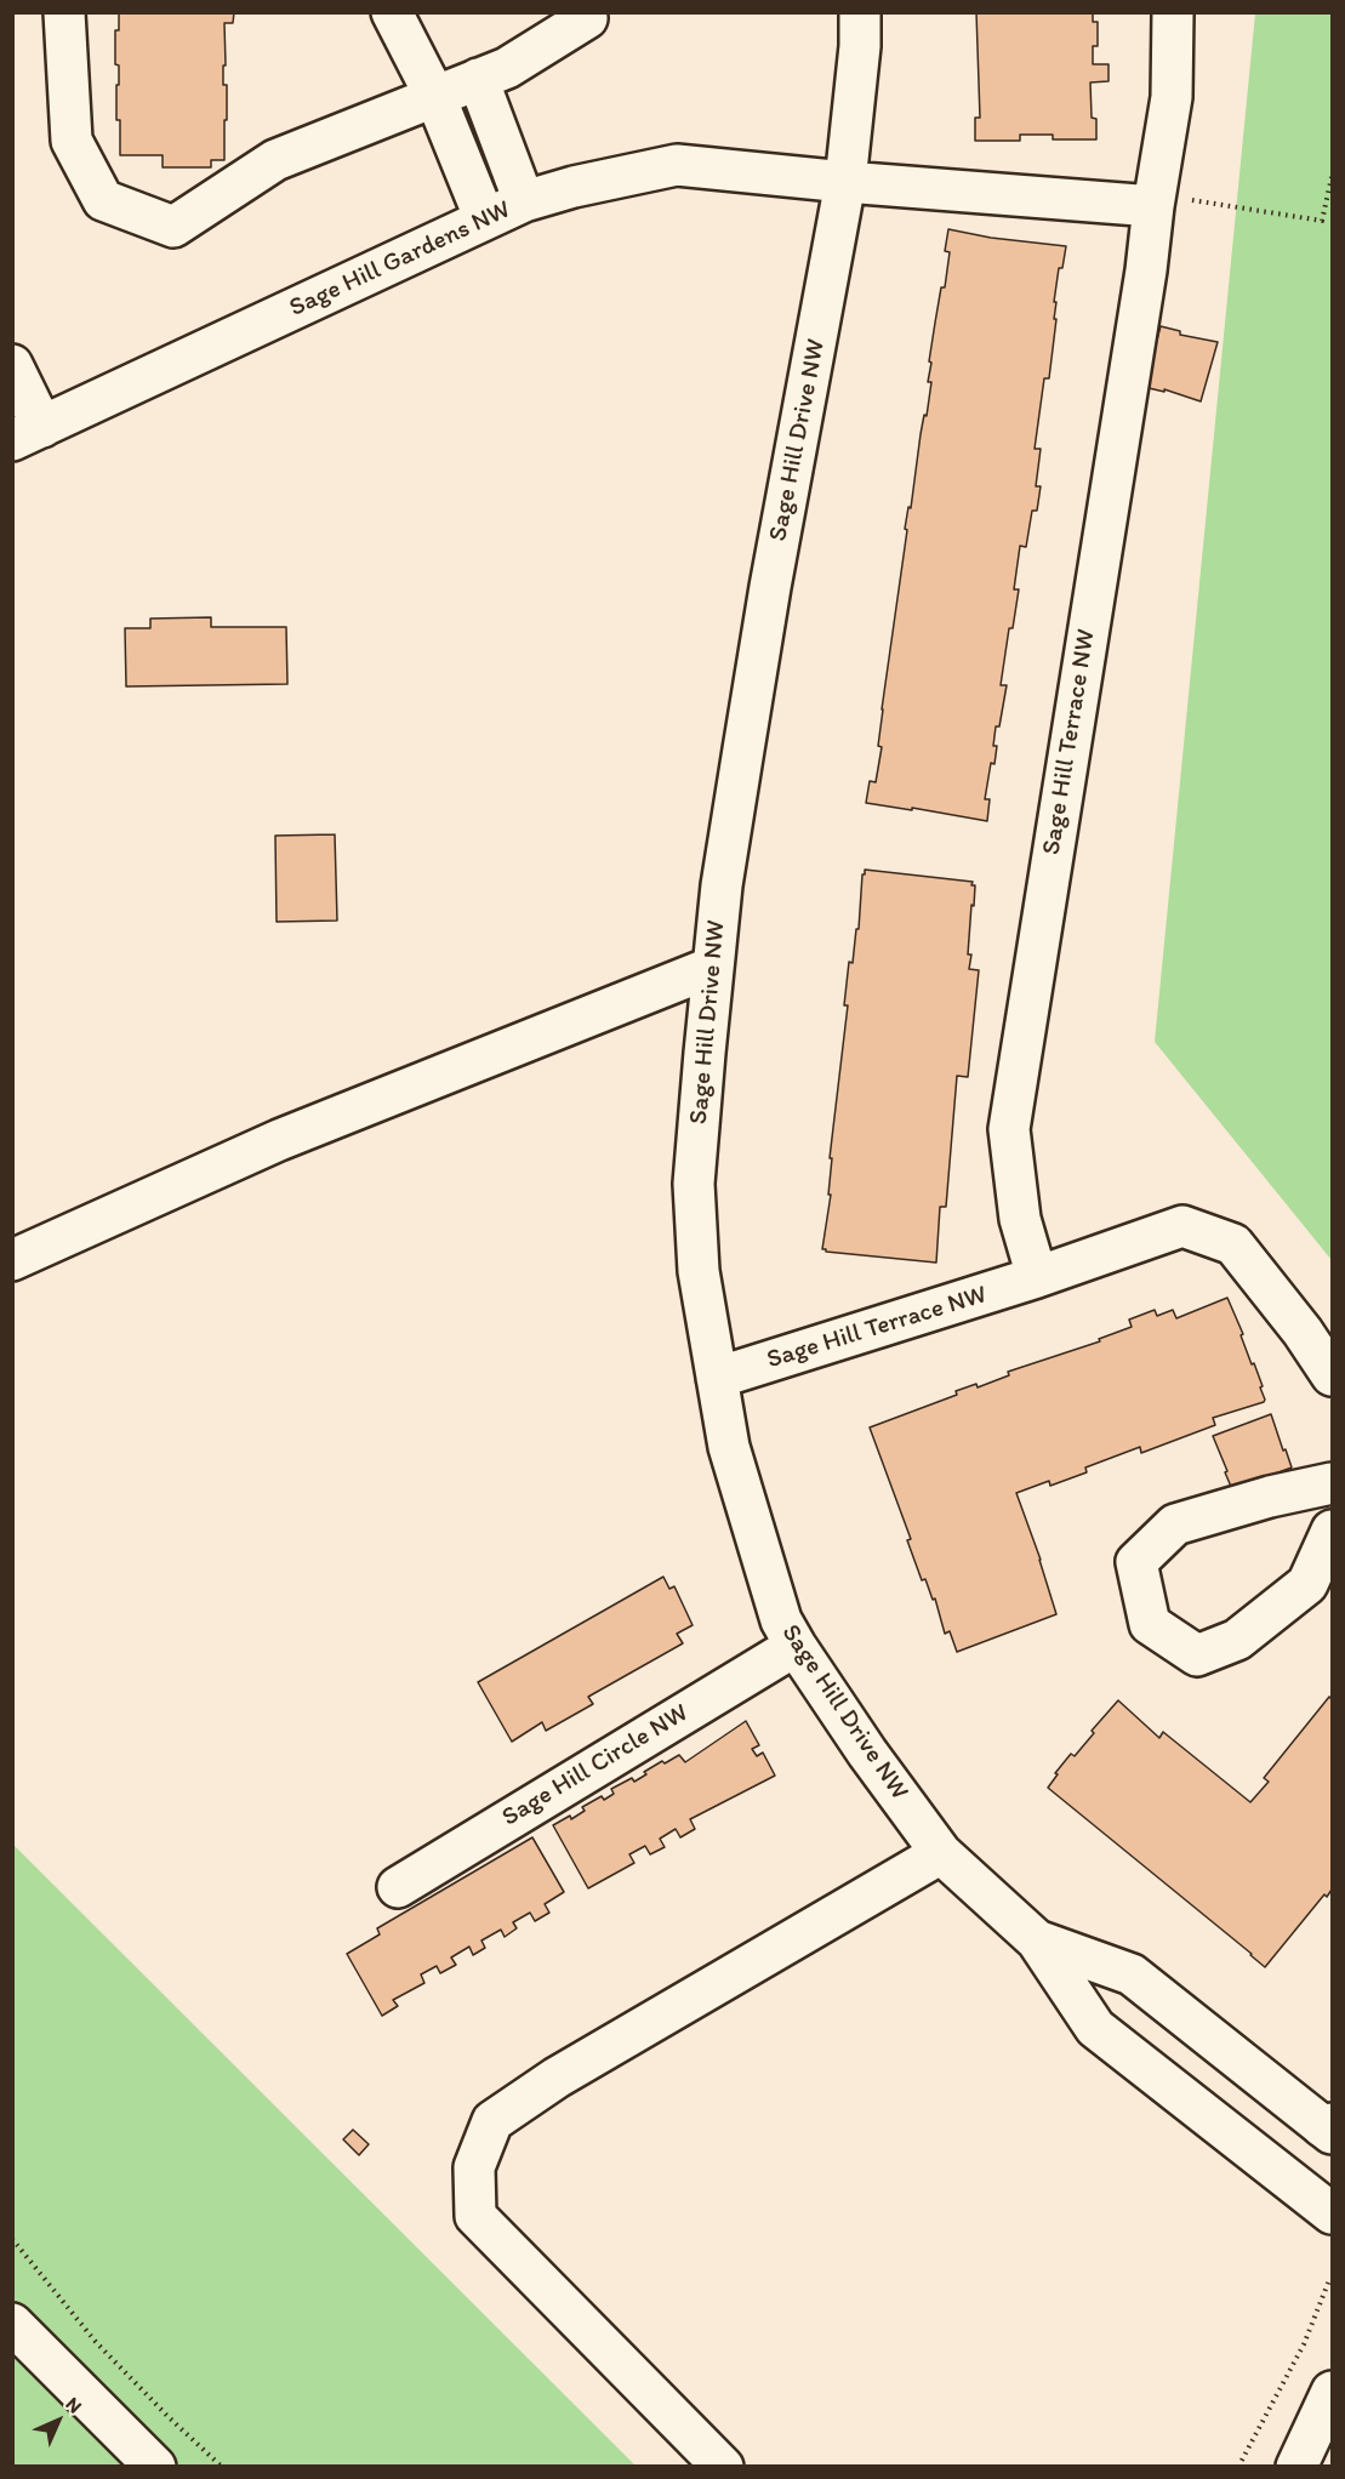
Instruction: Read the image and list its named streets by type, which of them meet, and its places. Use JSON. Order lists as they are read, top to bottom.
{
  "streets": {
    "street": [
      "Sage Hill Gardens NW",
      "Sage Hill Drive NW",
      "Sage Hill Terrace NW",
      "Sage Hill Circle NW"
    ]
  },
  "crossings": [
    ["Sage Hill Gardens NW", "Sage Hill Drive NW"],
    ["Sage Hill Drive NW", "Sage Hill Terrace NW"],
    ["Sage Hill Drive NW", "Sage Hill Circle NW"]
  ],
  "north": "top right"
}
